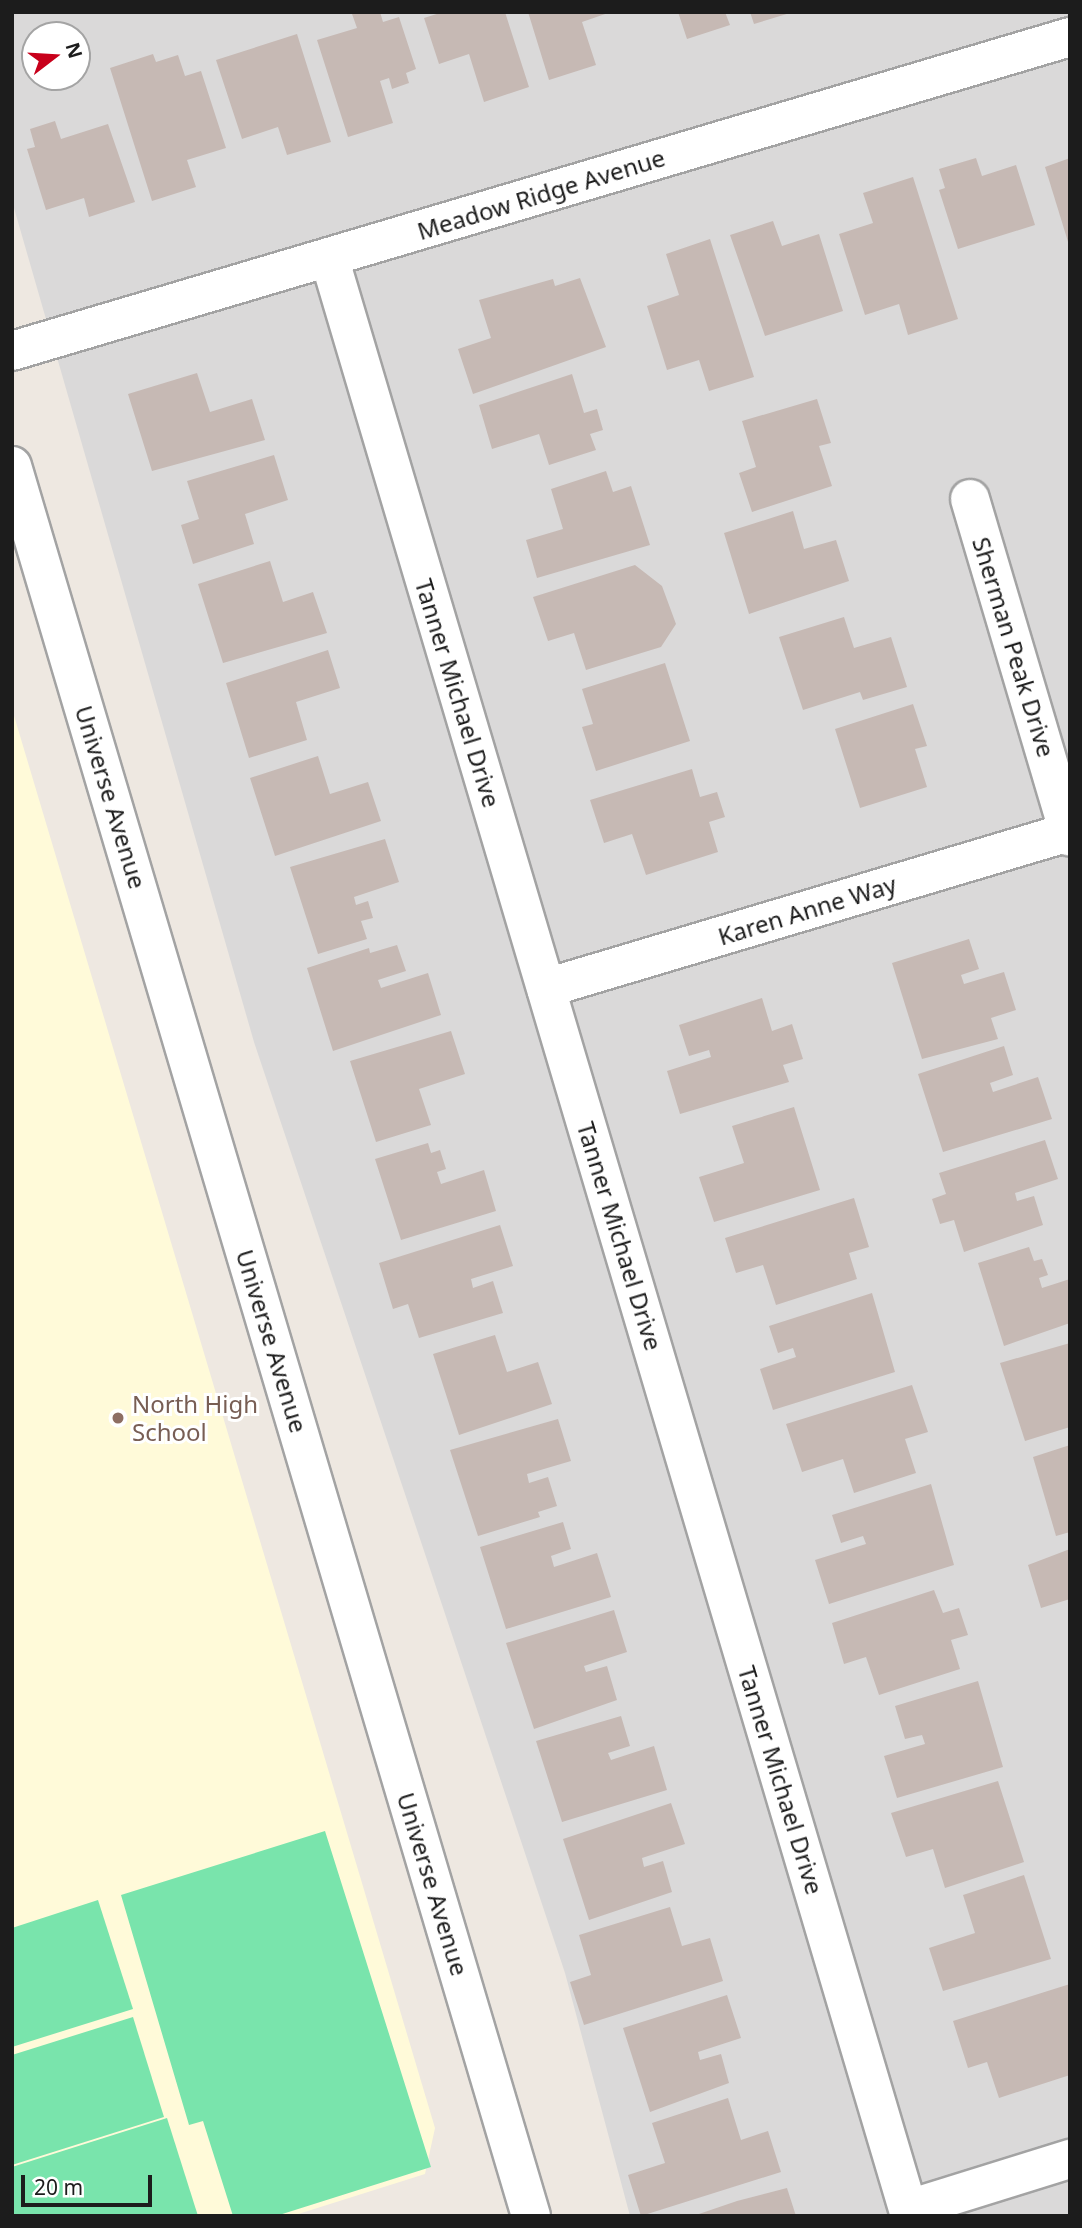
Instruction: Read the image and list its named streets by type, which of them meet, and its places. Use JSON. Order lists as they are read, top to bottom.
{
  "streets": {
    "street": [
      "Meadow Ridge Avenue",
      "Sherman Peak Drive",
      "Tanner Michael Drive",
      "Universe Avenue",
      "Karen Anne Way"
    ]
  },
  "crossings": [
    ["Meadow Ridge Avenue", "Tanner Michael Drive"],
    ["Sherman Peak Drive", "Karen Anne Way"],
    ["Tanner Michael Drive", "Karen Anne Way"]
  ],
  "places": ["North High School"],
  "scale_bar": "20 m",
  "north": "right"
}
